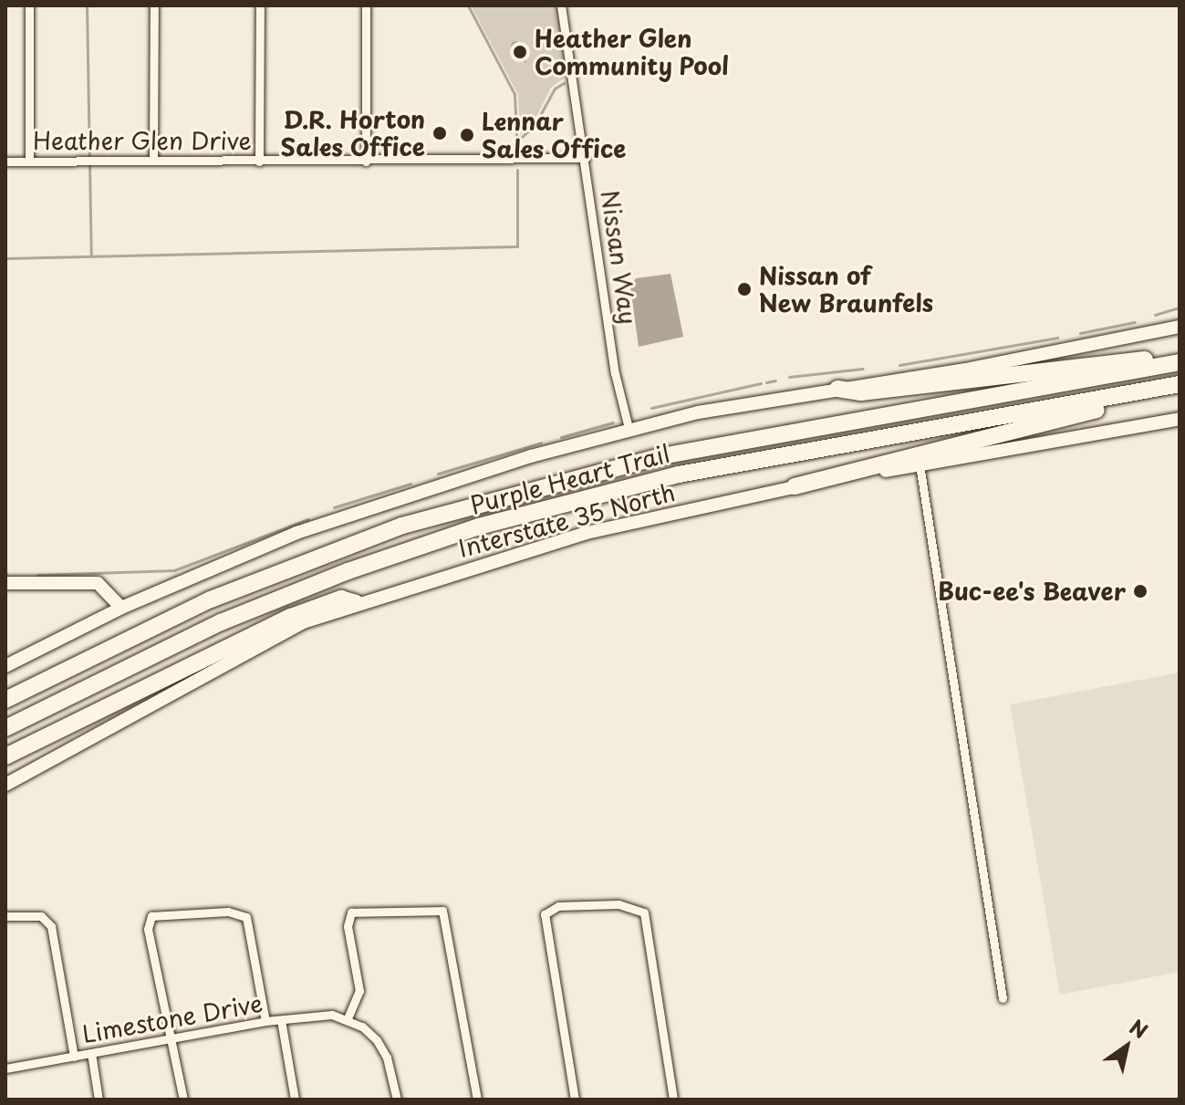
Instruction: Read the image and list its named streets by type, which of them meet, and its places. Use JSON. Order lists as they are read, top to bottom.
{
  "streets": {
    "highway": ["Purple Heart Trail"],
    "main road": ["Interstate 35 North"],
    "street": ["Heather Glen Drive", "Nissan Way", "Limestone Drive"]
  },
  "crossings": [
    ["Heather Glen Drive", "Nissan Way"]
  ],
  "places": [
    "Heather Glen Community Pool",
    "D.R. Horton Sales Office",
    "Lennar Sales Office",
    "Nissan of New Braunfels",
    "Buc-ee's Beaver"
  ],
  "north": "top right"
}
